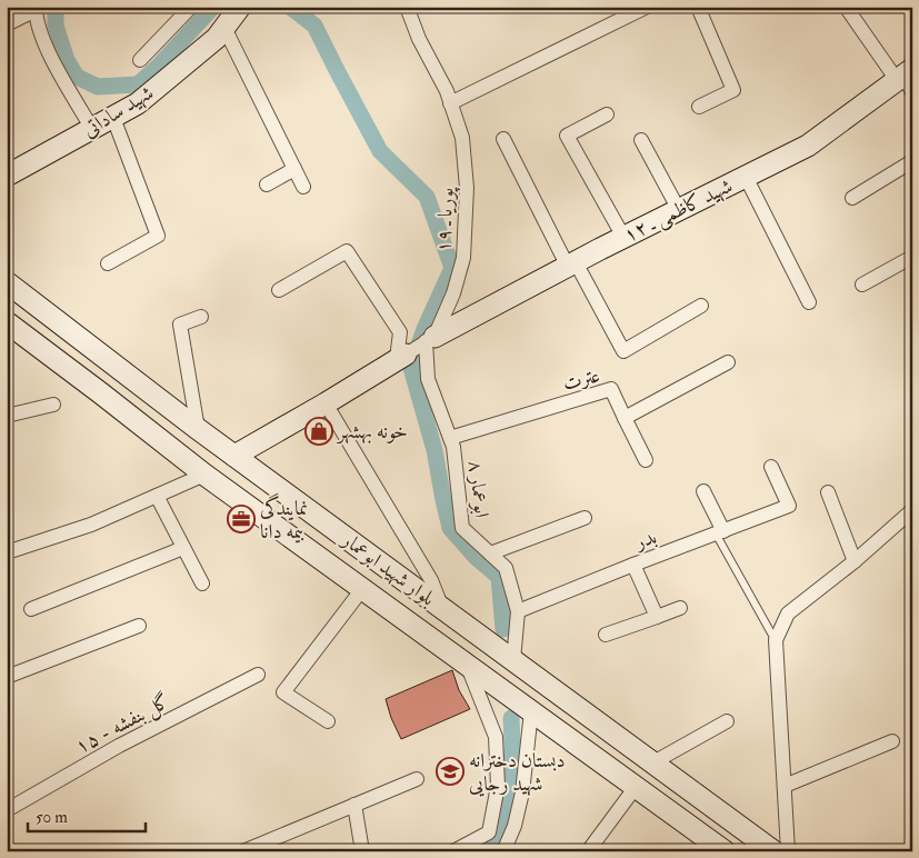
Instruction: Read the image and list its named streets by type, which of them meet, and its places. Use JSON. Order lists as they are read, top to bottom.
{
  "streets": {
    "street": [
      "شهید ساداتی",
      "شهید کاظمی ـ ۱۲",
      "پوریا ـ ۱۹",
      "عترت",
      "ابوعمار ۸",
      "بدر",
      "بلوار شهید ابوعمار",
      "گل بنفشه - ۱۵"
    ]
  },
  "crossings": [
    ["شهید کاظمی ـ ۱۲", "پوریا ـ ۱۹"],
    ["شهید کاظمی ـ ۱۲", "ابوعمار ۸"],
    ["پوریا ـ ۱۹", "ابوعمار ۸"],
    ["عترت", "ابوعمار ۸"],
    ["ابوعمار ۸", "بدر"],
    ["ابوعمار ۸", "بلوار شهید ابوعمار"]
  ],
  "places": {
    "shop": ["خونه بهشهر"],
    "office": ["نمایندگی بیمه دانا"],
    "school or university": ["دبستان دخترانه شهید رجایی"]
  },
  "scale_bar": "50 m"
}
